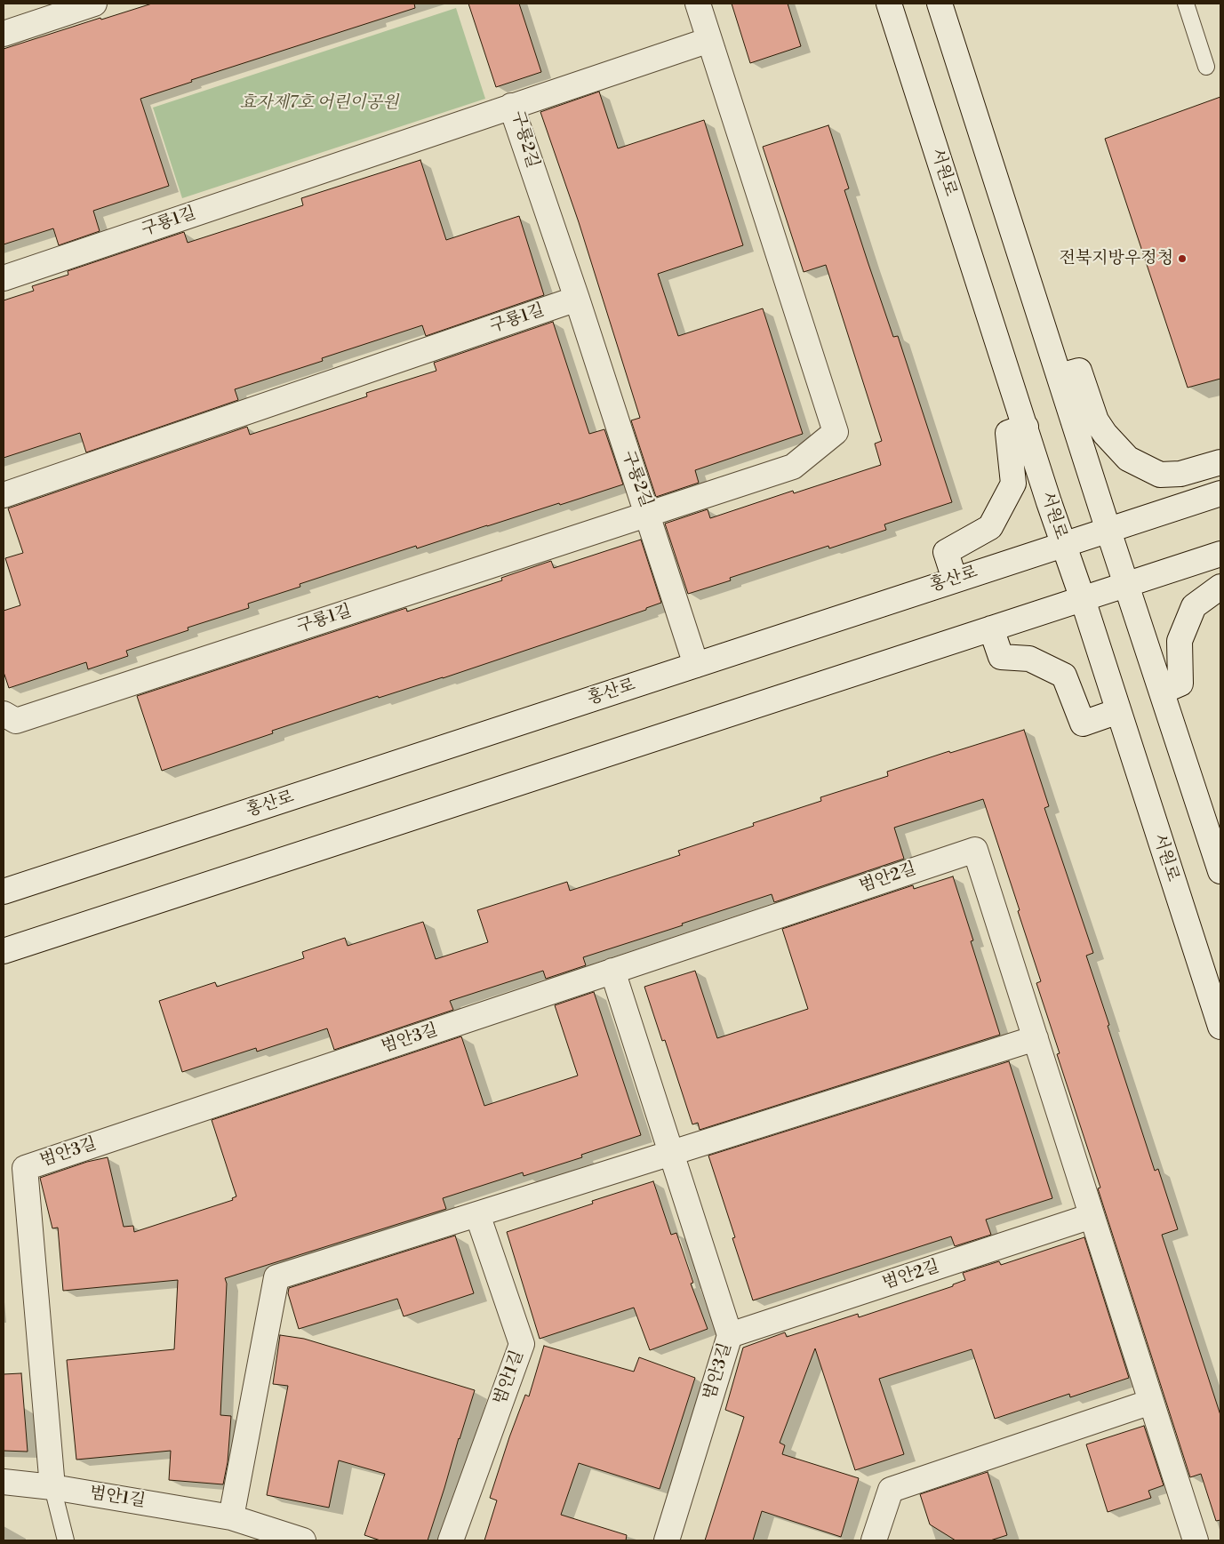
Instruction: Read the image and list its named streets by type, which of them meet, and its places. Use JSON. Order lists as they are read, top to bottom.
{
  "streets": {
    "street": [
      "구룡2길",
      "서원로",
      "구룡1길",
      "홍산로",
      "범안2길",
      "범안3길",
      "범안1길"
    ]
  },
  "crossings": [
    ["구룡2길", "구룡1길"],
    ["서원로", "홍산로"],
    ["범안2길", "범안3길"],
    ["범안3길", "범안1길"]
  ],
  "parks": ["효자제7호 어린이공원"],
  "places": ["전북지방우정청"]
}
